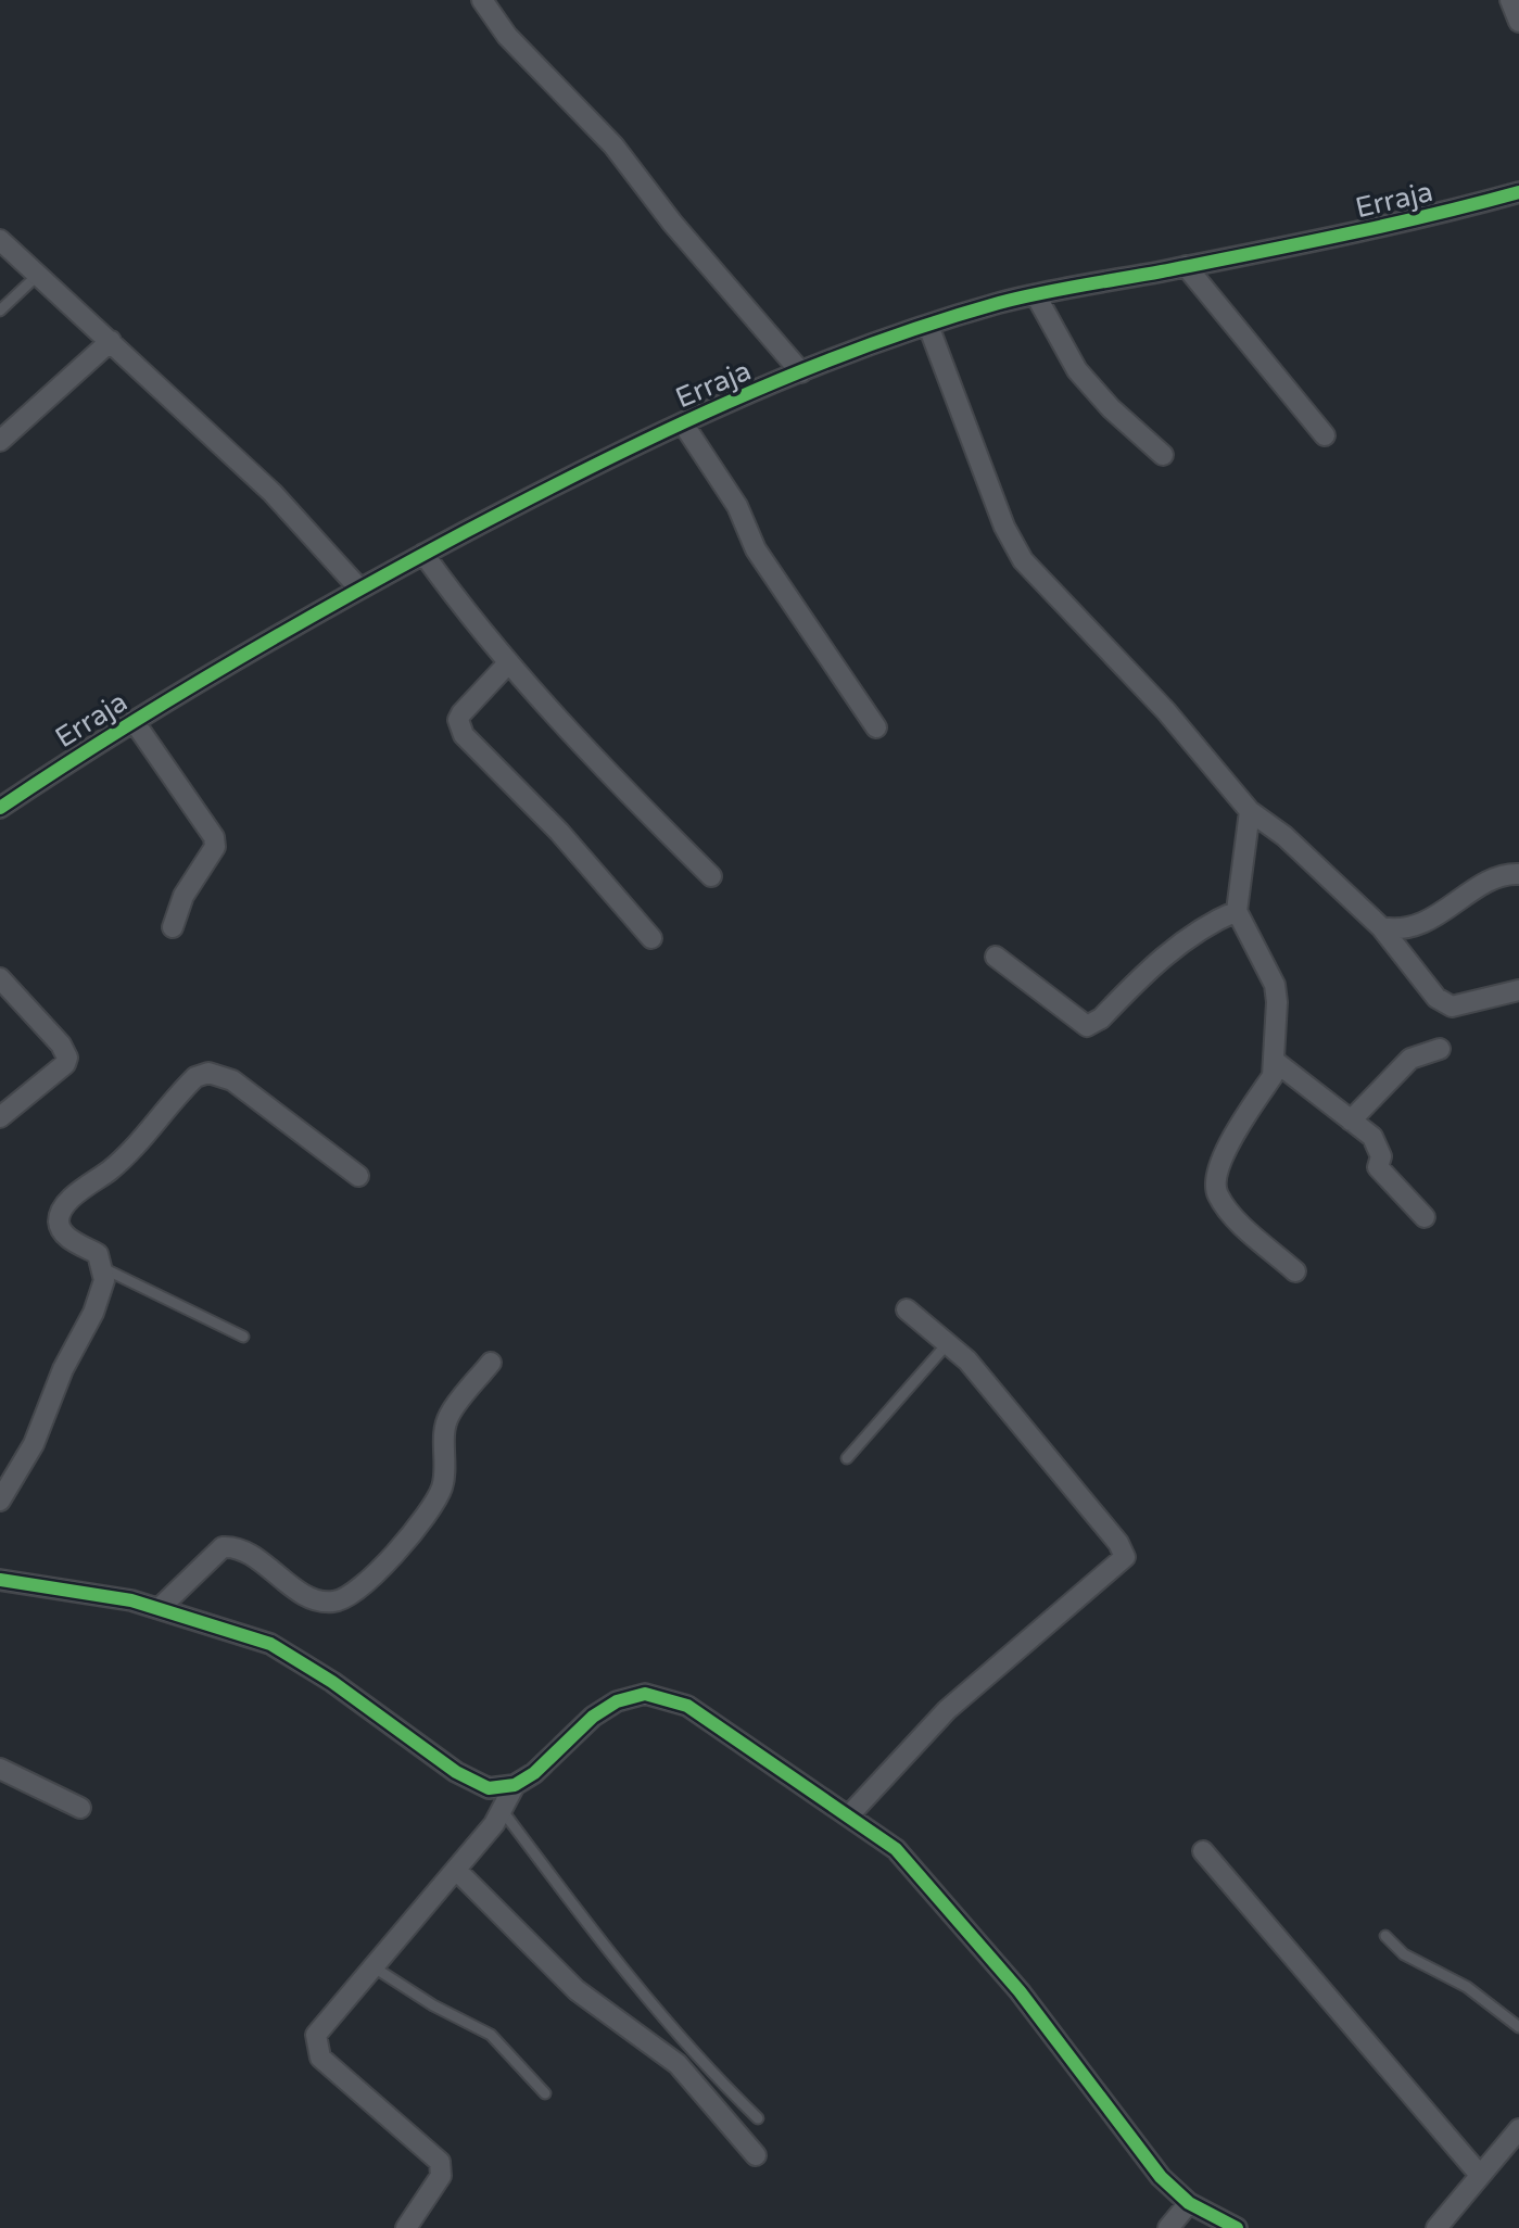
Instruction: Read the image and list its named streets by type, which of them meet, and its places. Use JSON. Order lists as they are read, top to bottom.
{
  "streets": {
    "street": ["Erraja"]
  }
}
